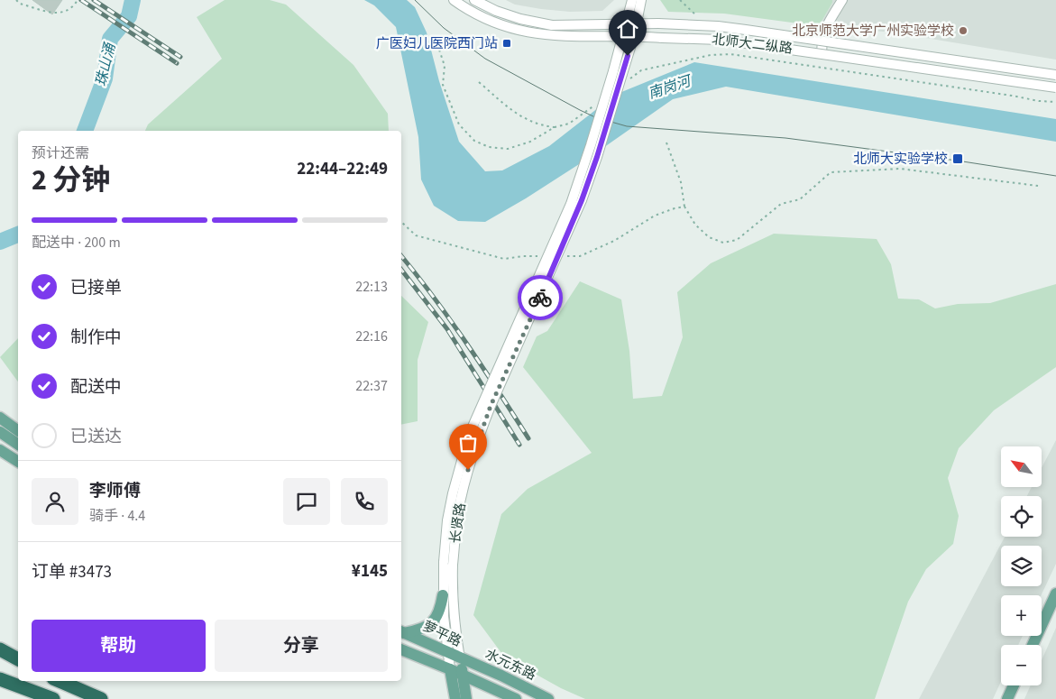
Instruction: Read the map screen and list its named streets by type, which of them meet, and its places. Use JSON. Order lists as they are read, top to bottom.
{
  "streets": {
    "main road": ["萝平路", "水元东路"],
    "street": ["北师大二纵路", "长贤路"]
  },
  "crossings": [
    ["北师大二纵路", "长贤路"],
    ["萝平路", "水元东路"]
  ],
  "water": ["珠山涌", "南岗河"],
  "places": {
    "other": ["北京师范大学广州实验学校"],
    "transit": ["广医妇儿医院西门站", "北师大实验学校"]
  },
  "north": "top left",
  "page": {
    "heading": ["2 分钟", "预计还需", "22:44–22:49"],
    "panel": [
      "李师傅",
      "骑手 · 4.4",
      "订单 #3473",
      "¥145"
    ],
    "bar": "配送中 · 200 m",
    "list": [
      ["已接单", "22:13"],
      ["制作中", "22:16"],
      ["配送中", "22:37"],
      "已送达"
    ],
    "map_buttons": ["+", "−"],
    "buttons": ["帮助", "分享"]
  }
}
